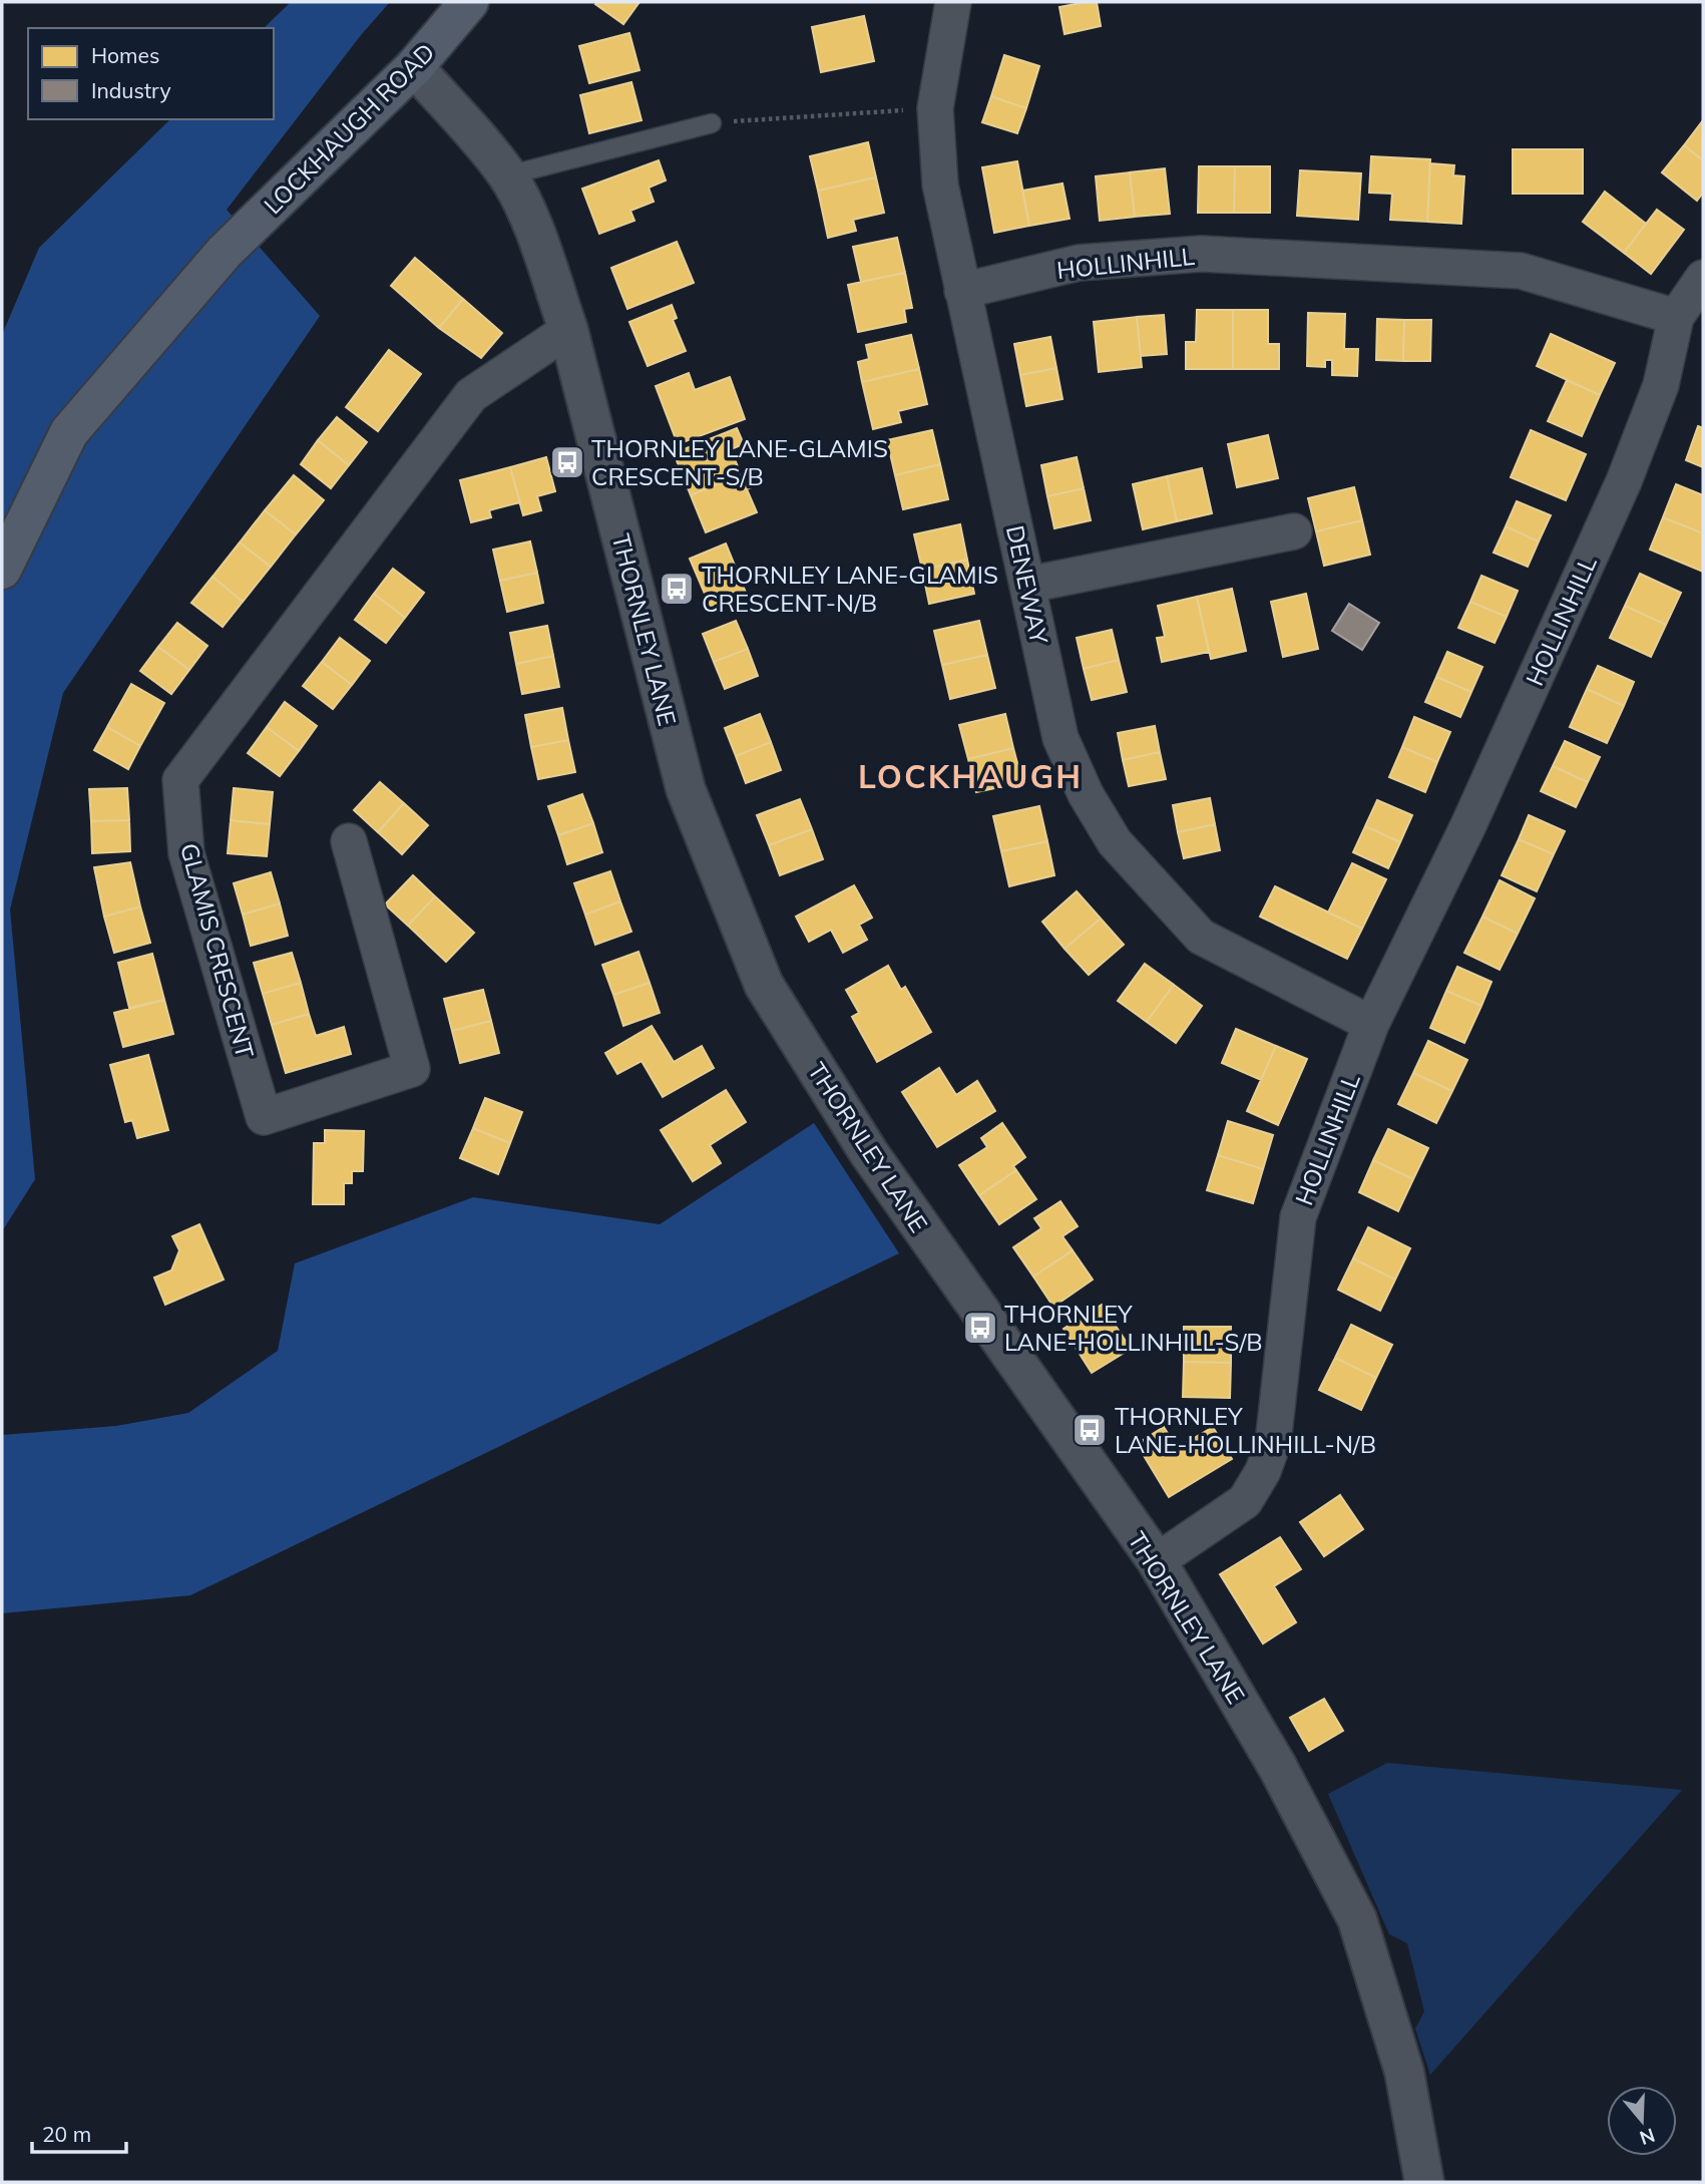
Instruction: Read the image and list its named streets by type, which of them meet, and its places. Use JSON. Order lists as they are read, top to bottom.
{
  "streets": {
    "main road": ["LOCKHAUGH ROAD"],
    "street": [
      "HOLLINHILL",
      "DENEWAY",
      "THORNLEY LANE",
      "GLAMIS CRESCENT"
    ]
  },
  "crossings": [
    ["LOCKHAUGH ROAD", "THORNLEY LANE"],
    ["HOLLINHILL", "DENEWAY"],
    ["HOLLINHILL", "THORNLEY LANE"],
    ["THORNLEY LANE", "GLAMIS CRESCENT"]
  ],
  "districts": ["LOCKHAUGH"],
  "places": {
    "bus stop": [
      "THORNLEY LANE-GLAMIS CRESCENT-S/B",
      "THORNLEY LANE-GLAMIS CRESCENT-N/B",
      "THORNLEY LANE-HOLLINHILL-S/B",
      "THORNLEY LANE-HOLLINHILL-N/B"
    ]
  },
  "legend": ["Homes", "Industry"],
  "scale_bar": "20 m",
  "north": "bottom"
}
